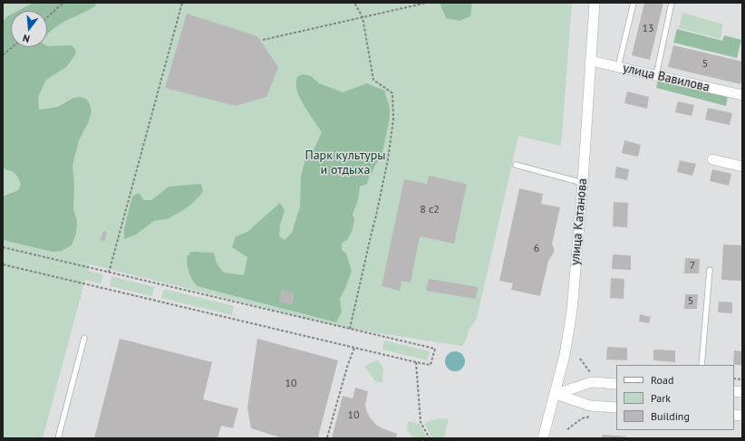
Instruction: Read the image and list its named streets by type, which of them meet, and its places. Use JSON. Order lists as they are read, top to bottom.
{
  "streets": {
    "street": ["улица Вавилова", "улица Катанова"]
  },
  "crossings": [
    ["улица Вавилова", "улица Катанова"]
  ],
  "parks": ["Парк культуры и отдыха"],
  "house_numbers": [
    "13",
    "5",
    "8 с2",
    "6",
    "7",
    "5",
    "10",
    "10"
  ],
  "legend": ["Road", "Park", "Building"],
  "north": "bottom"
}
